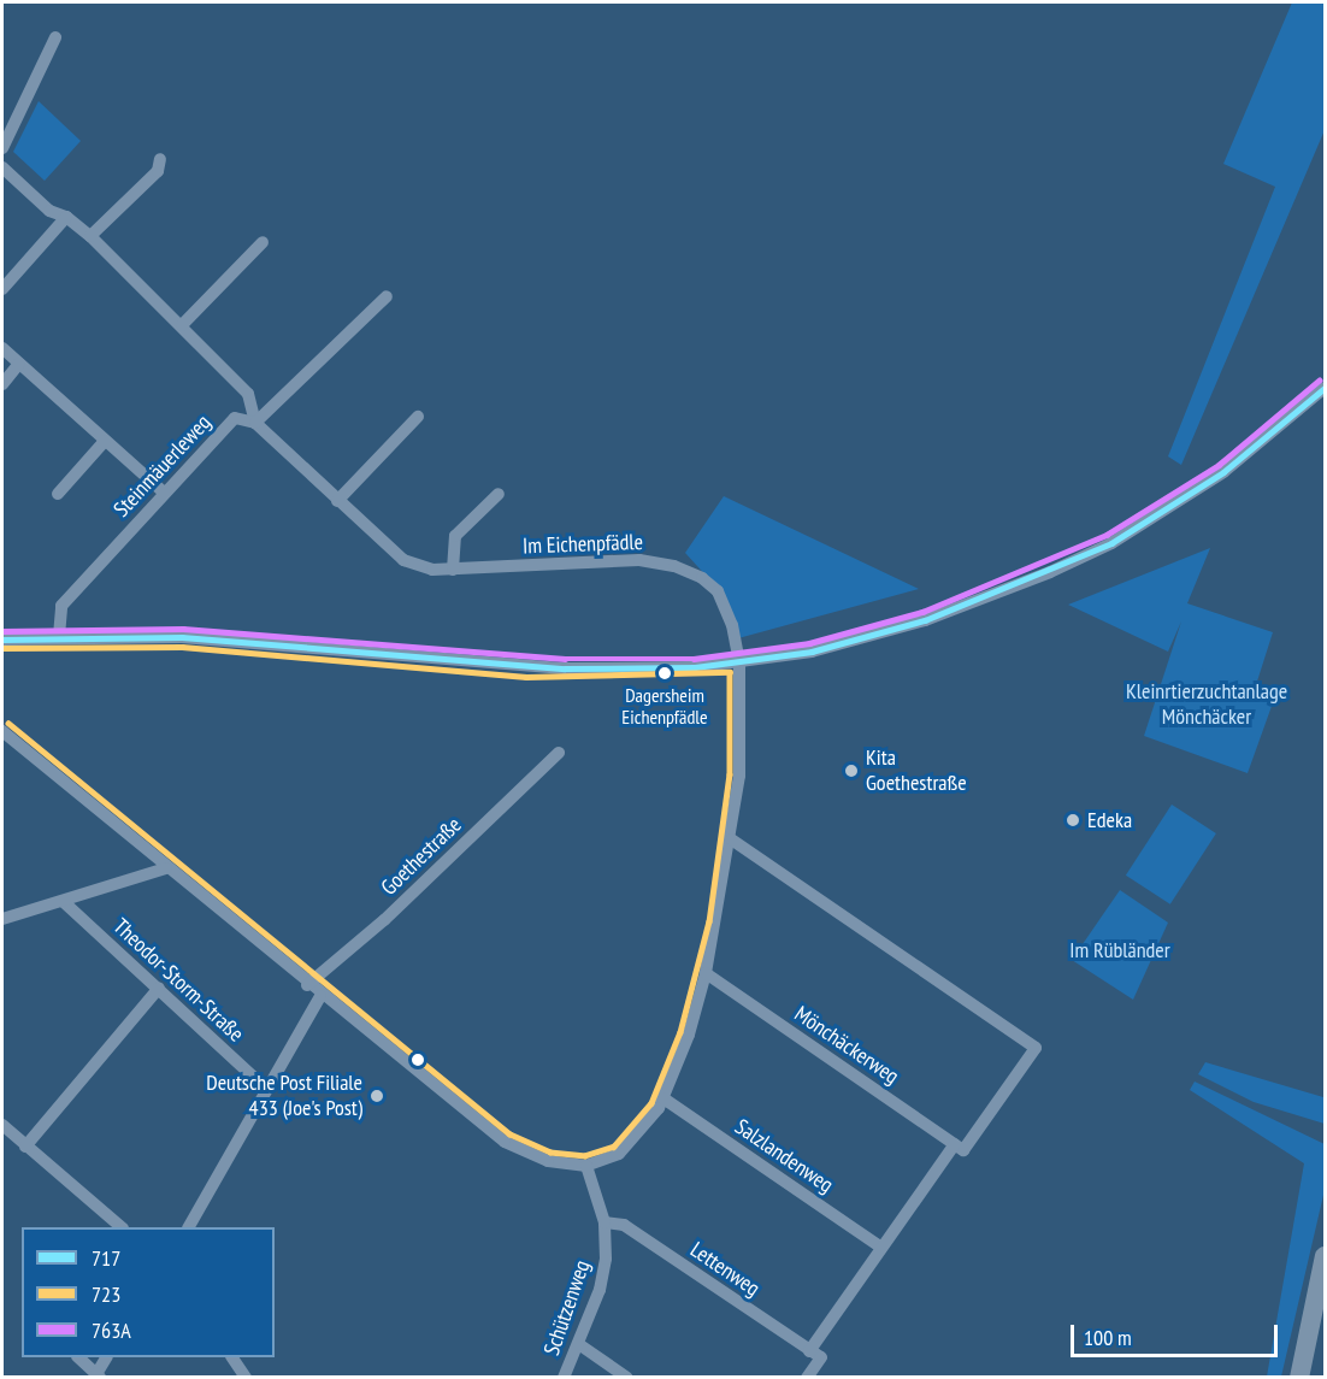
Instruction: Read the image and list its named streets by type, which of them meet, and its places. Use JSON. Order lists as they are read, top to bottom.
{
  "streets": {
    "street": [
      "Steinmäuerleweg",
      "Im Eichenpfädle",
      "Goethestraße",
      "Theodor-Storm-Straße",
      "Mönchäckerweg",
      "Salzlandenweg",
      "Lettenweg",
      "Schützenweg"
    ]
  },
  "crossings": [
    ["Steinmäuerleweg", "Im Eichenpfädle"],
    ["Lettenweg", "Schützenweg"]
  ],
  "parks": ["Kleinrtierzuchtanlage Mönchäcker", "Im Rübländer"],
  "places": [
    "Dagersheim Eichenpfädle",
    "Kita Goethestraße",
    "Edeka",
    "Deutsche Post Filiale 433 (Joe's Post)"
  ],
  "lines": ["transit line 763A", "transit line 717", "transit line 723"],
  "legend": ["717", "723", "763A"],
  "scale_bar": "100 m"
}
